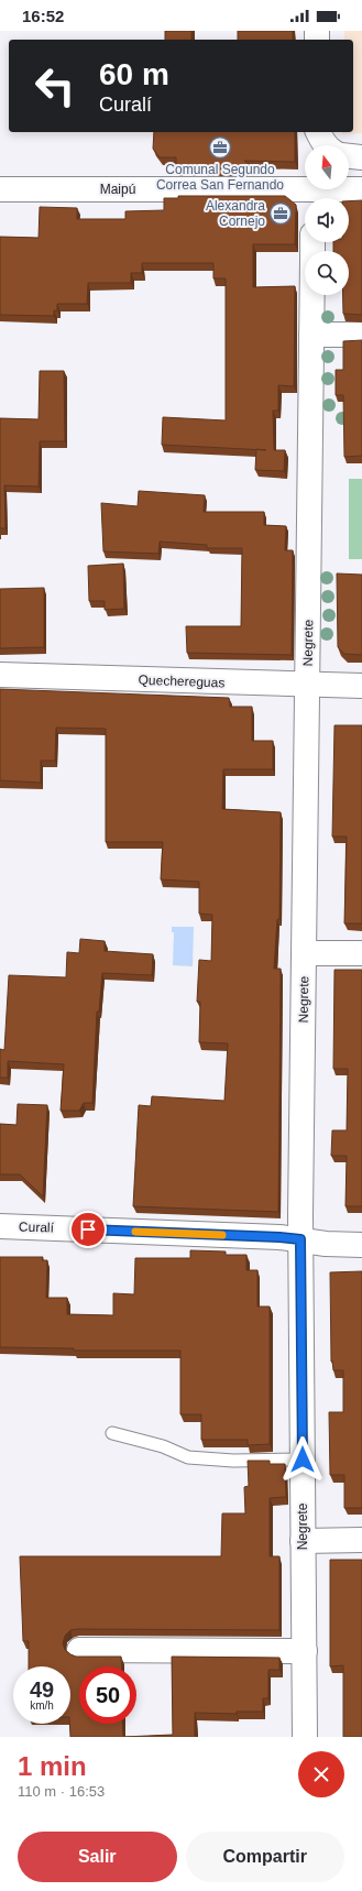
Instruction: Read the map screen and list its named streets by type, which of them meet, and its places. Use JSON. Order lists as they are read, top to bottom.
{
  "streets": {
    "main road": [
      "Maipú",
      "Negrete",
      "Quechereguas",
      "Curalí"
    ]
  },
  "crossings": [
    ["Negrete", "Quechereguas"],
    ["Negrete", "Curalí"]
  ],
  "places": {
    "office": ["Comunal Segundo Correa San Fernando", "Alexandra Cornejo"]
  },
  "north": "top",
  "page": {
    "status": "16:52",
    "turn": ["60 m", "Curalí"],
    "speed": "49 km/h",
    "limit": "50",
    "heading": ["1 min", "110 m · 16:53"],
    "buttons": ["Salir", "Compartir"]
  }
}
